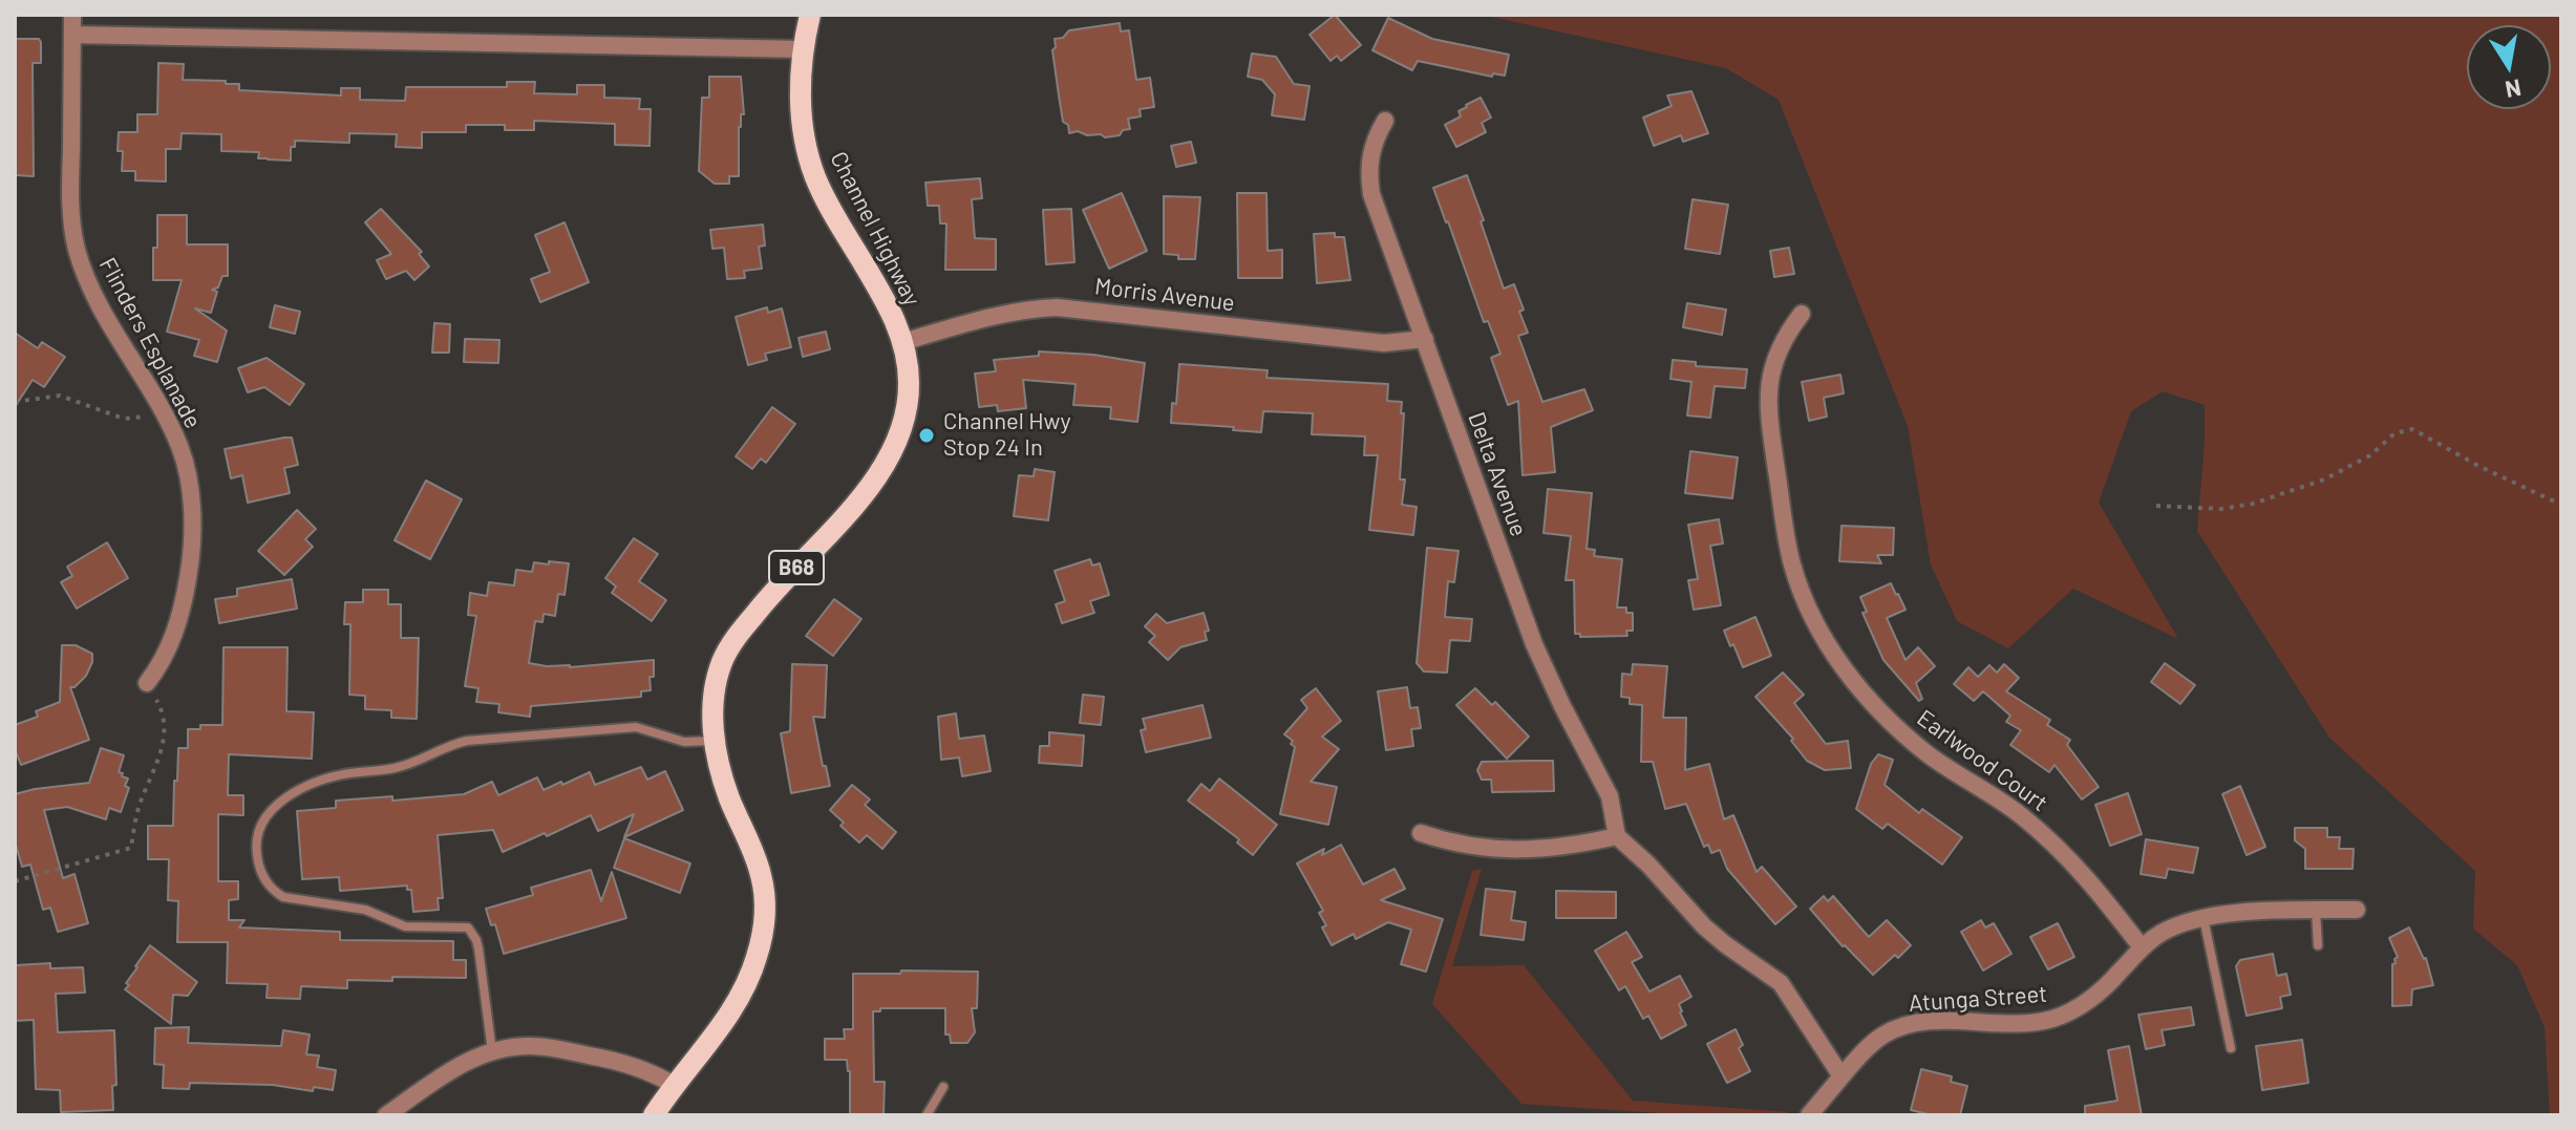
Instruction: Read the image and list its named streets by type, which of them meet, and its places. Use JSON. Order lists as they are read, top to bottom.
{
  "streets": {
    "main road": ["Channel Highway", "B68"],
    "street": [
      "Morris Avenue",
      "Flinders Esplanade",
      "Delta Avenue",
      "Earlwood Court",
      "Atunga Street"
    ]
  },
  "crossings": [
    ["Channel Highway", "Morris Avenue"],
    ["Morris Avenue", "Delta Avenue"],
    ["Earlwood Court", "Atunga Street"]
  ],
  "places": ["Channel Hwy Stop 24 In"],
  "north": "bottom"
}
